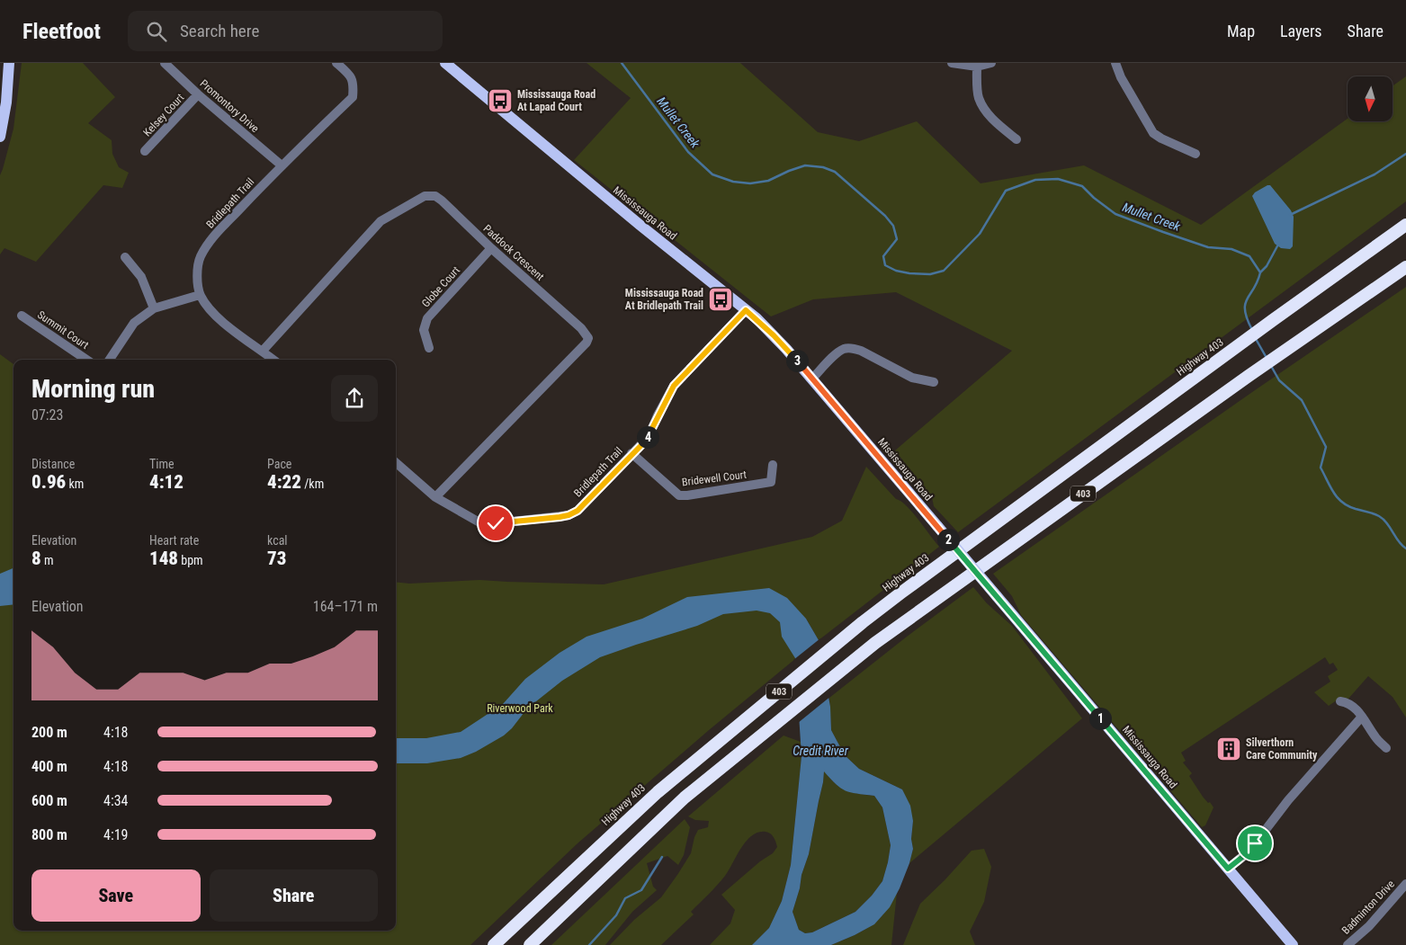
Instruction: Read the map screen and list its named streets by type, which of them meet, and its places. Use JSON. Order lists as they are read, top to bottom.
{
  "streets": {
    "highway": ["Highway 403", "403"],
    "main road": ["Mississauga Road"],
    "street": [
      "Promontory Drive",
      "Kelsey Court",
      "Bridlepath Trail",
      "Paddock Crescent",
      "Globe Court",
      "Summit Court",
      "Bridewell Court",
      "Badminton Drive"
    ]
  },
  "crossings": [
    ["Promontory Drive", "Kelsey Court"],
    ["Promontory Drive", "Bridlepath Trail"],
    ["Bridlepath Trail", "Mississauga Road"],
    ["Bridlepath Trail", "Paddock Crescent"],
    ["Bridlepath Trail", "Bridewell Court"],
    ["Paddock Crescent", "Globe Court"]
  ],
  "water": ["Mullet Creek", "Credit River"],
  "parks": ["Riverwood Park"],
  "places": {
    "bus stop": ["Mississauga Road At Lapad Court", "Mississauga Road At Bridlepath Trail"],
    "building": ["Silverthorn Care Community"]
  },
  "north": "bottom",
  "page": {
    "header": "Fleetfoot",
    "search": "Search here",
    "nav": ["Map", "Layers", "Share"],
    "pins": [
      "3",
      "4",
      "2",
      "1"
    ],
    "heading": ["Morning run", "07:23"],
    "stats": [
      ["Distance", "0.96 km"],
      ["Time", "4:12"],
      ["Pace", "4:22 /km"],
      ["Elevation", "8 m"],
      ["Heart rate", "148 bpm"],
      ["kcal", "73"]
    ],
    "chart": ["Elevation", "164–171 m"],
    "list": [
      {
        "name": "200 m",
        "note": "4:18"
      },
      {
        "name": "400 m",
        "note": "4:18"
      },
      {
        "name": "600 m",
        "note": "4:34"
      },
      {
        "name": "800 m",
        "note": "4:19"
      }
    ],
    "buttons": ["Save", "Share"]
  }
}
